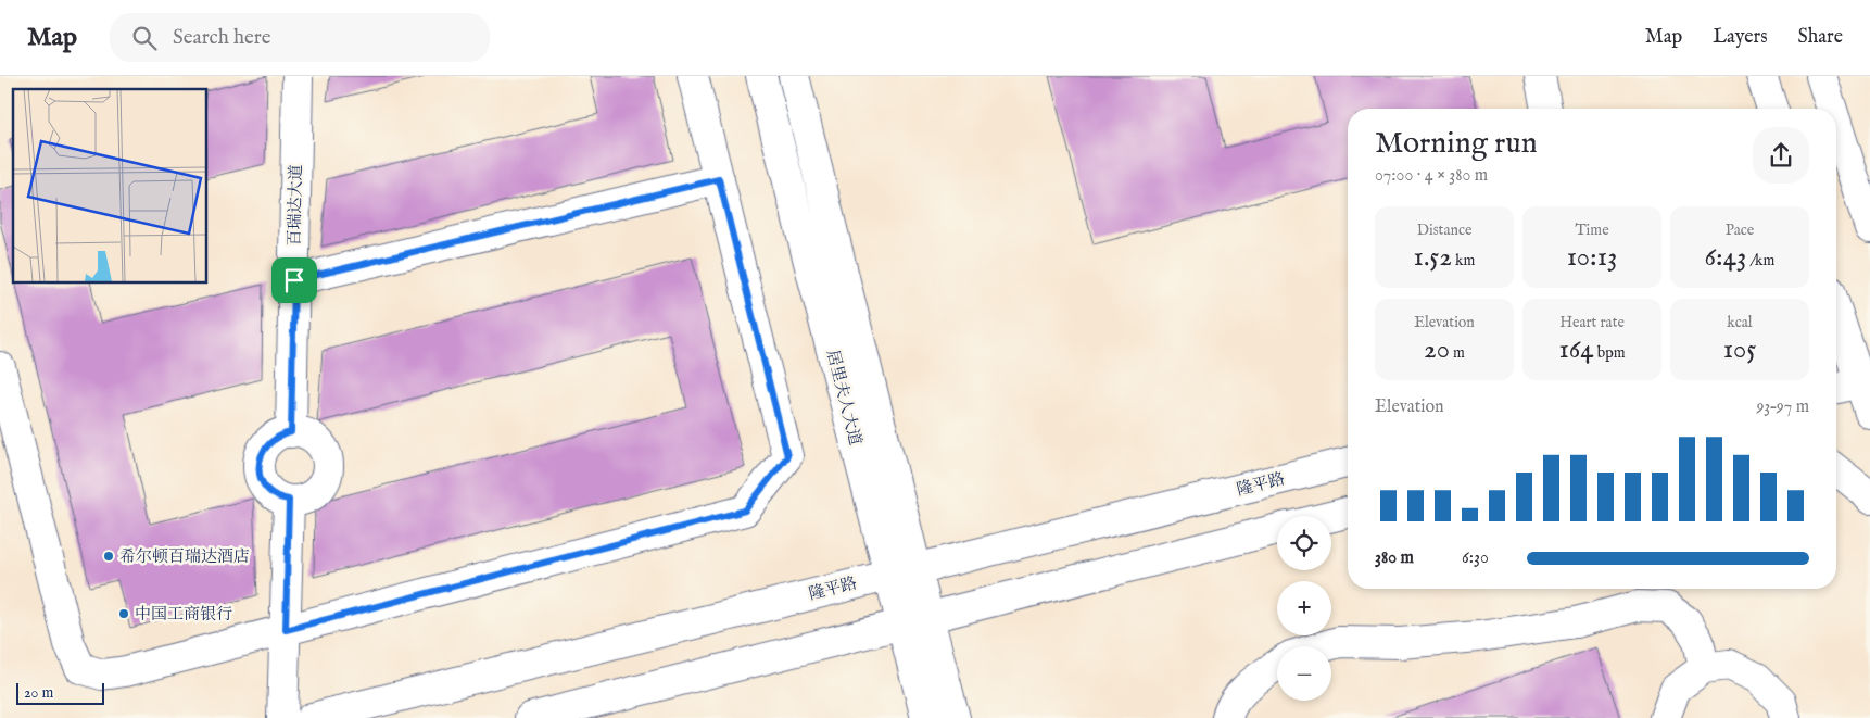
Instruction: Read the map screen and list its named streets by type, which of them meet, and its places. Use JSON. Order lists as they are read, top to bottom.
{
  "streets": {
    "main road": ["百瑞达大道", "居里夫人大道", "隆平路"]
  },
  "crossings": [
    ["居里夫人大道", "隆平路"]
  ],
  "places": ["希尔顿百瑞达酒店", "中国工商银行"],
  "scale_bar": "20 m",
  "page": {
    "header": "Map",
    "search": "Search here",
    "nav": ["Map", "Layers", "Share"],
    "heading": ["Morning run", "07:00 · 4 × 380 m"],
    "stats": [
      ["Distance", "1.52 km"],
      ["Time", "10:13"],
      ["Pace", "6:43 /km"],
      ["Elevation", "20 m"],
      ["Heart rate", "164 bpm"],
      ["kcal", "105"]
    ],
    "chart": ["Elevation", "93–97 m"],
    "map_buttons": ["+", "−"],
    "list": [
      {
        "name": "380 m",
        "note": "6:30"
      }
    ],
    "scale": "20 m"
  }
}
